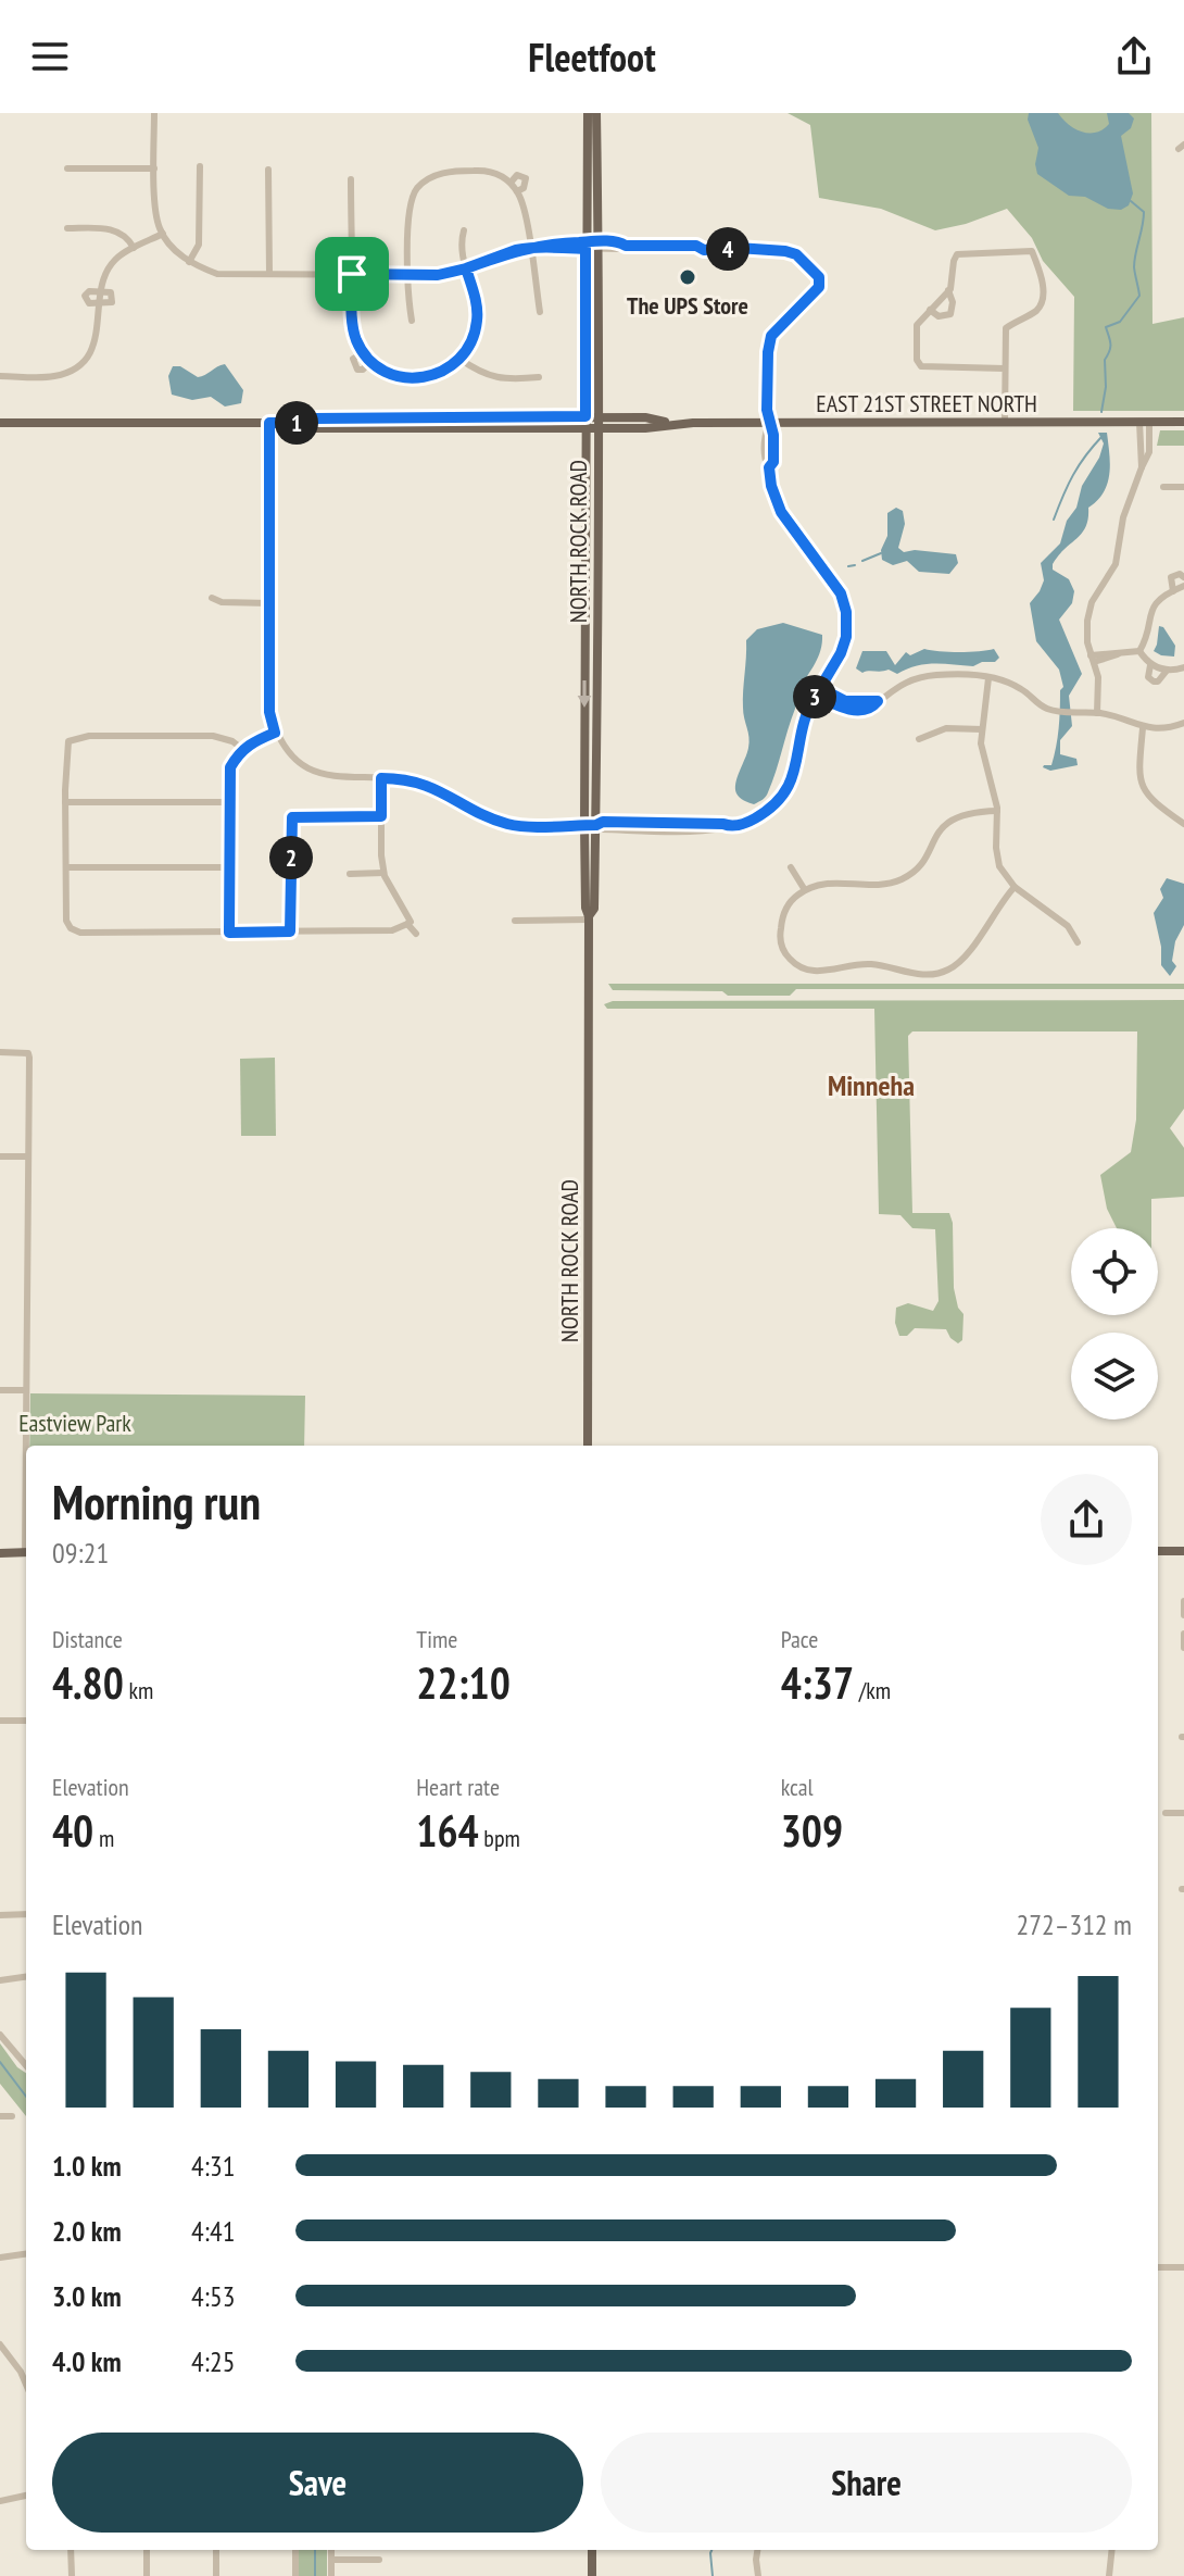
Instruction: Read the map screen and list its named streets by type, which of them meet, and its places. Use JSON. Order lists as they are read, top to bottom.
{
  "streets": {
    "main road": ["EAST 21ST STREET NORTH", "NORTH ROCK ROAD"]
  },
  "crossings": [
    ["EAST 21ST STREET NORTH", "NORTH ROCK ROAD"]
  ],
  "districts": ["Minneha"],
  "parks": ["Eastview Park"],
  "places": ["The UPS Store"],
  "page": {
    "header": "Fleetfoot",
    "pins": [
      "4",
      "1",
      "3",
      "2"
    ],
    "heading": ["Morning run", "09:21"],
    "stats": [
      ["Distance", "4.80 km"],
      ["Time", "22:10"],
      ["Pace", "4:37 /km"],
      ["Elevation", "40 m"],
      ["Heart rate", "164 bpm"],
      ["kcal", "309"]
    ],
    "chart": ["Elevation", "272–312 m"],
    "list": [
      {
        "name": "1.0 km",
        "note": "4:31"
      },
      {
        "name": "2.0 km",
        "note": "4:41"
      },
      {
        "name": "3.0 km",
        "note": "4:53"
      },
      {
        "name": "4.0 km",
        "note": "4:25"
      }
    ],
    "buttons": ["Save", "Share"]
  }
}
